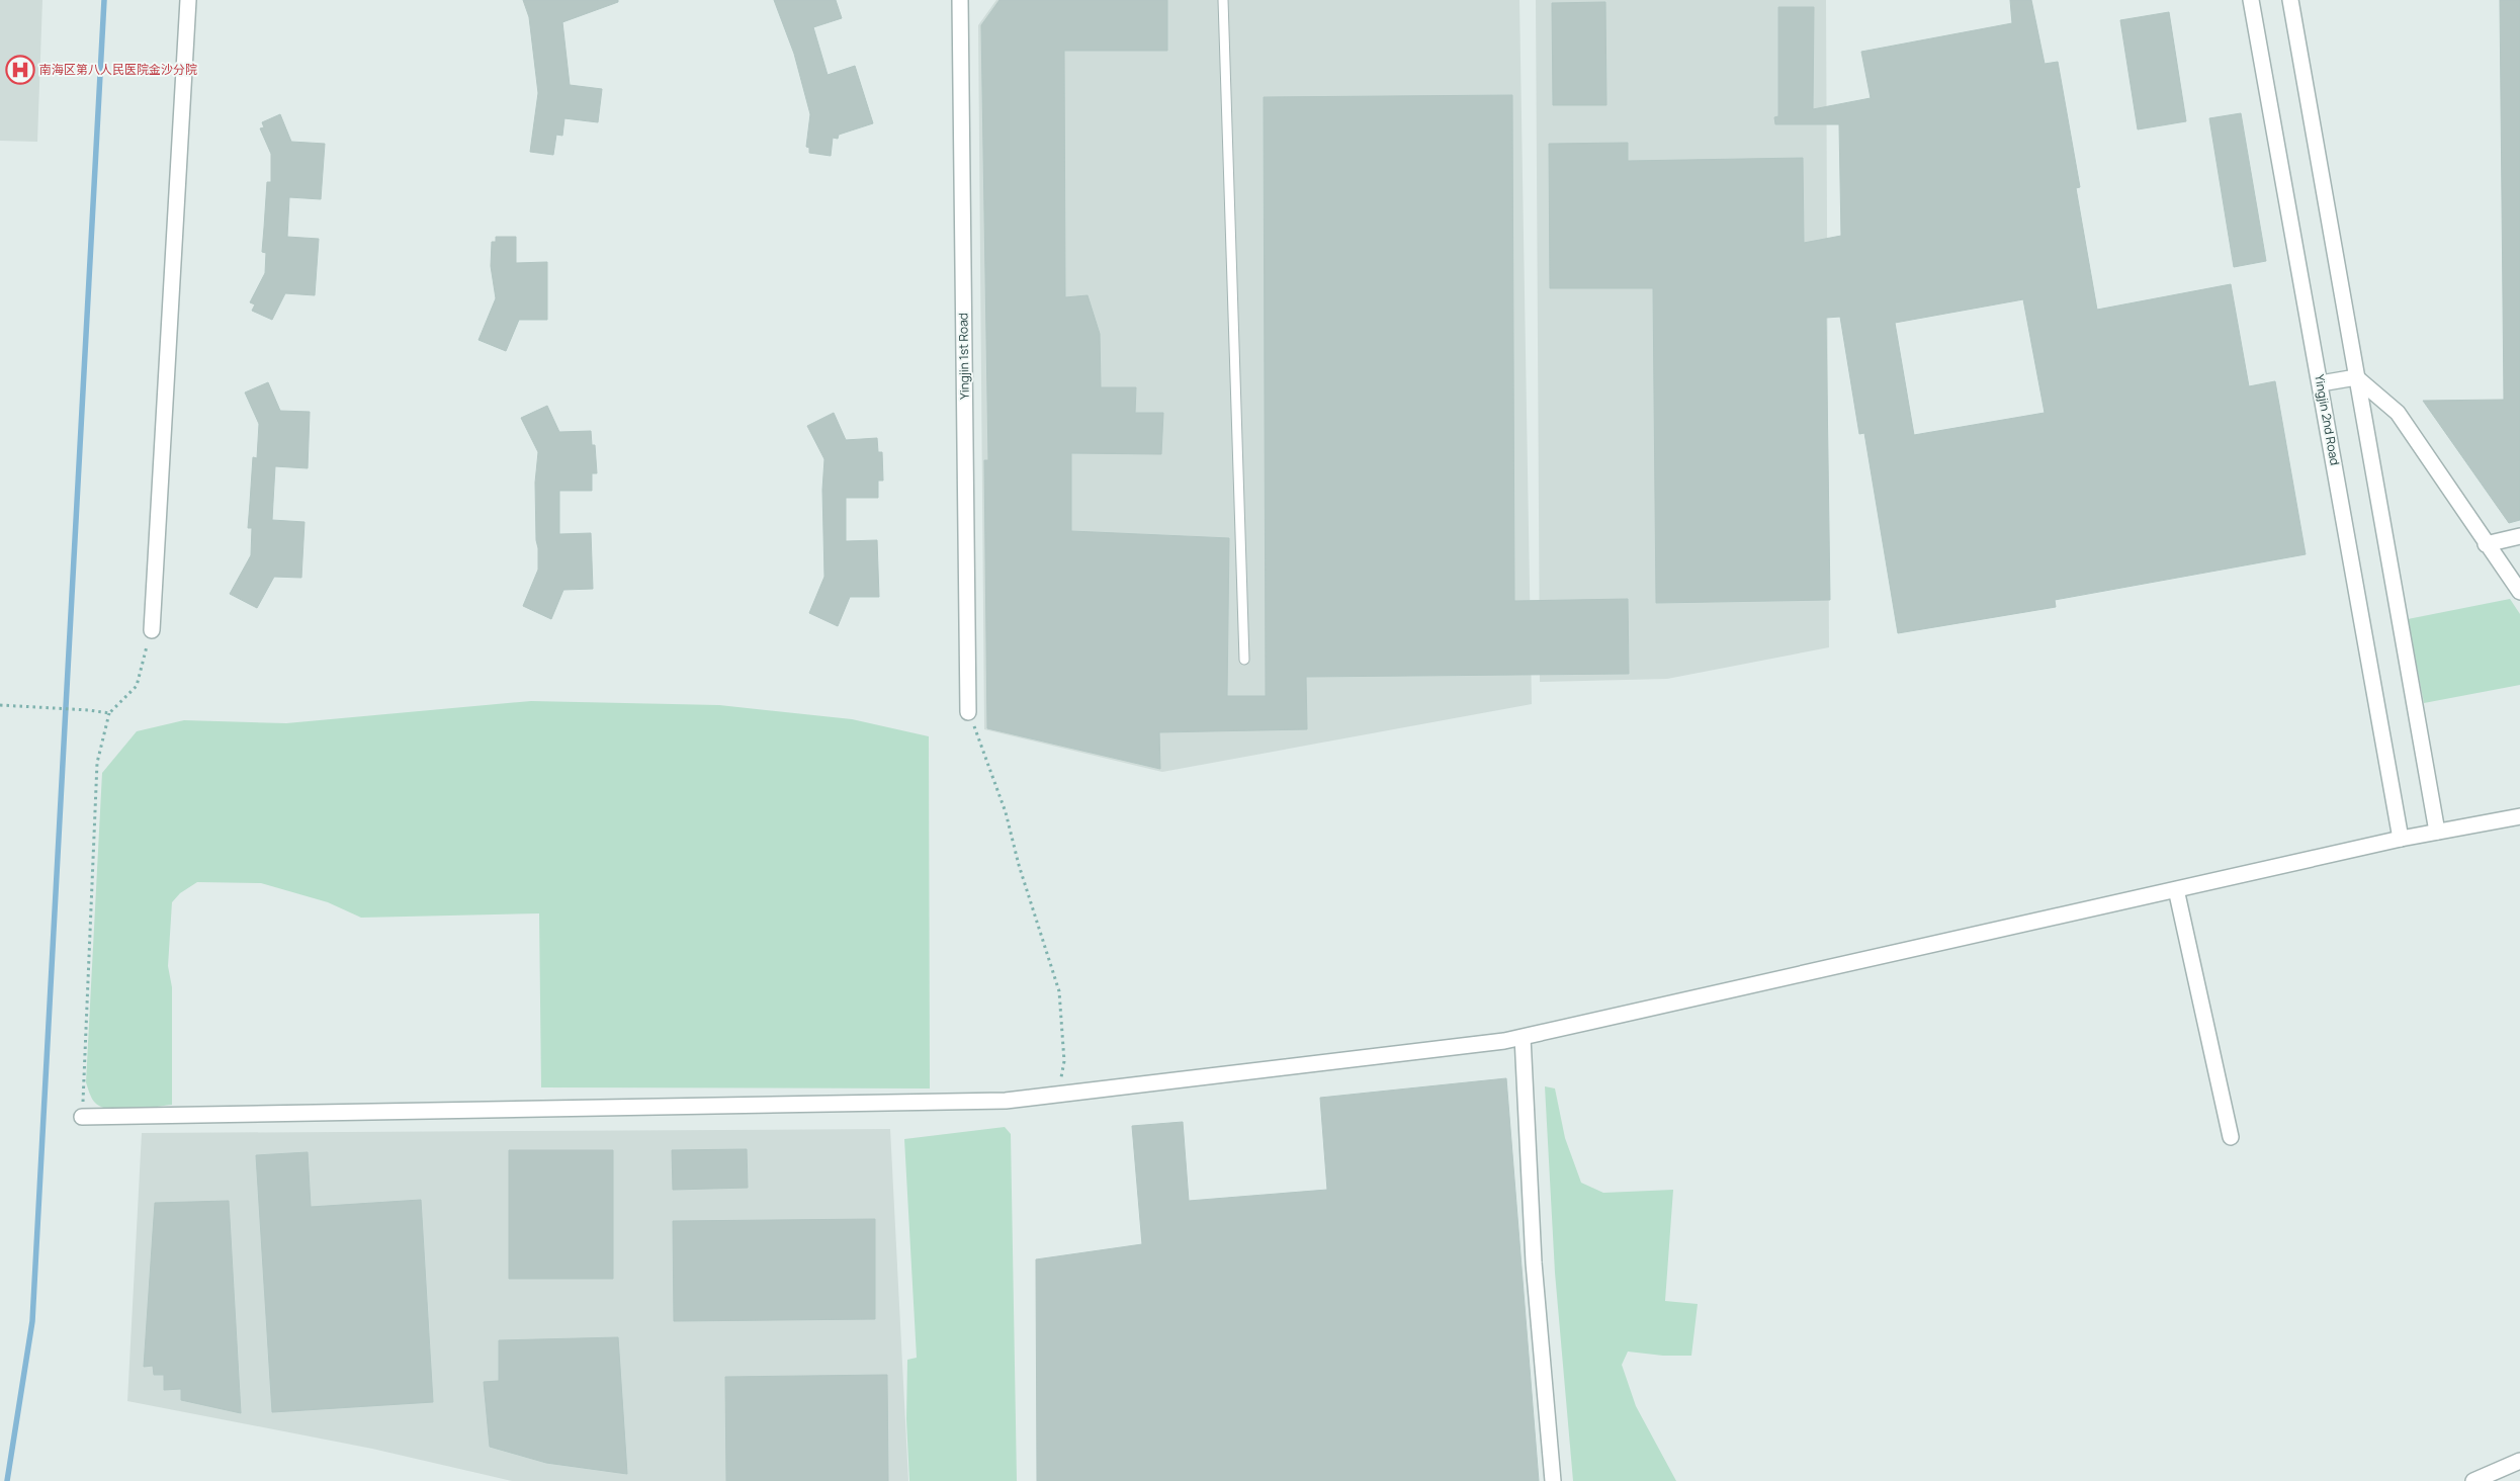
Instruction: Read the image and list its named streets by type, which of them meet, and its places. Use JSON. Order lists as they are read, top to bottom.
{
  "streets": {
    "street": ["Yingjin 1st Road", "Yingjin 2nd Road"]
  },
  "places": {
    "hospital": ["南海区第八人民医院金沙分院"]
  }
}
